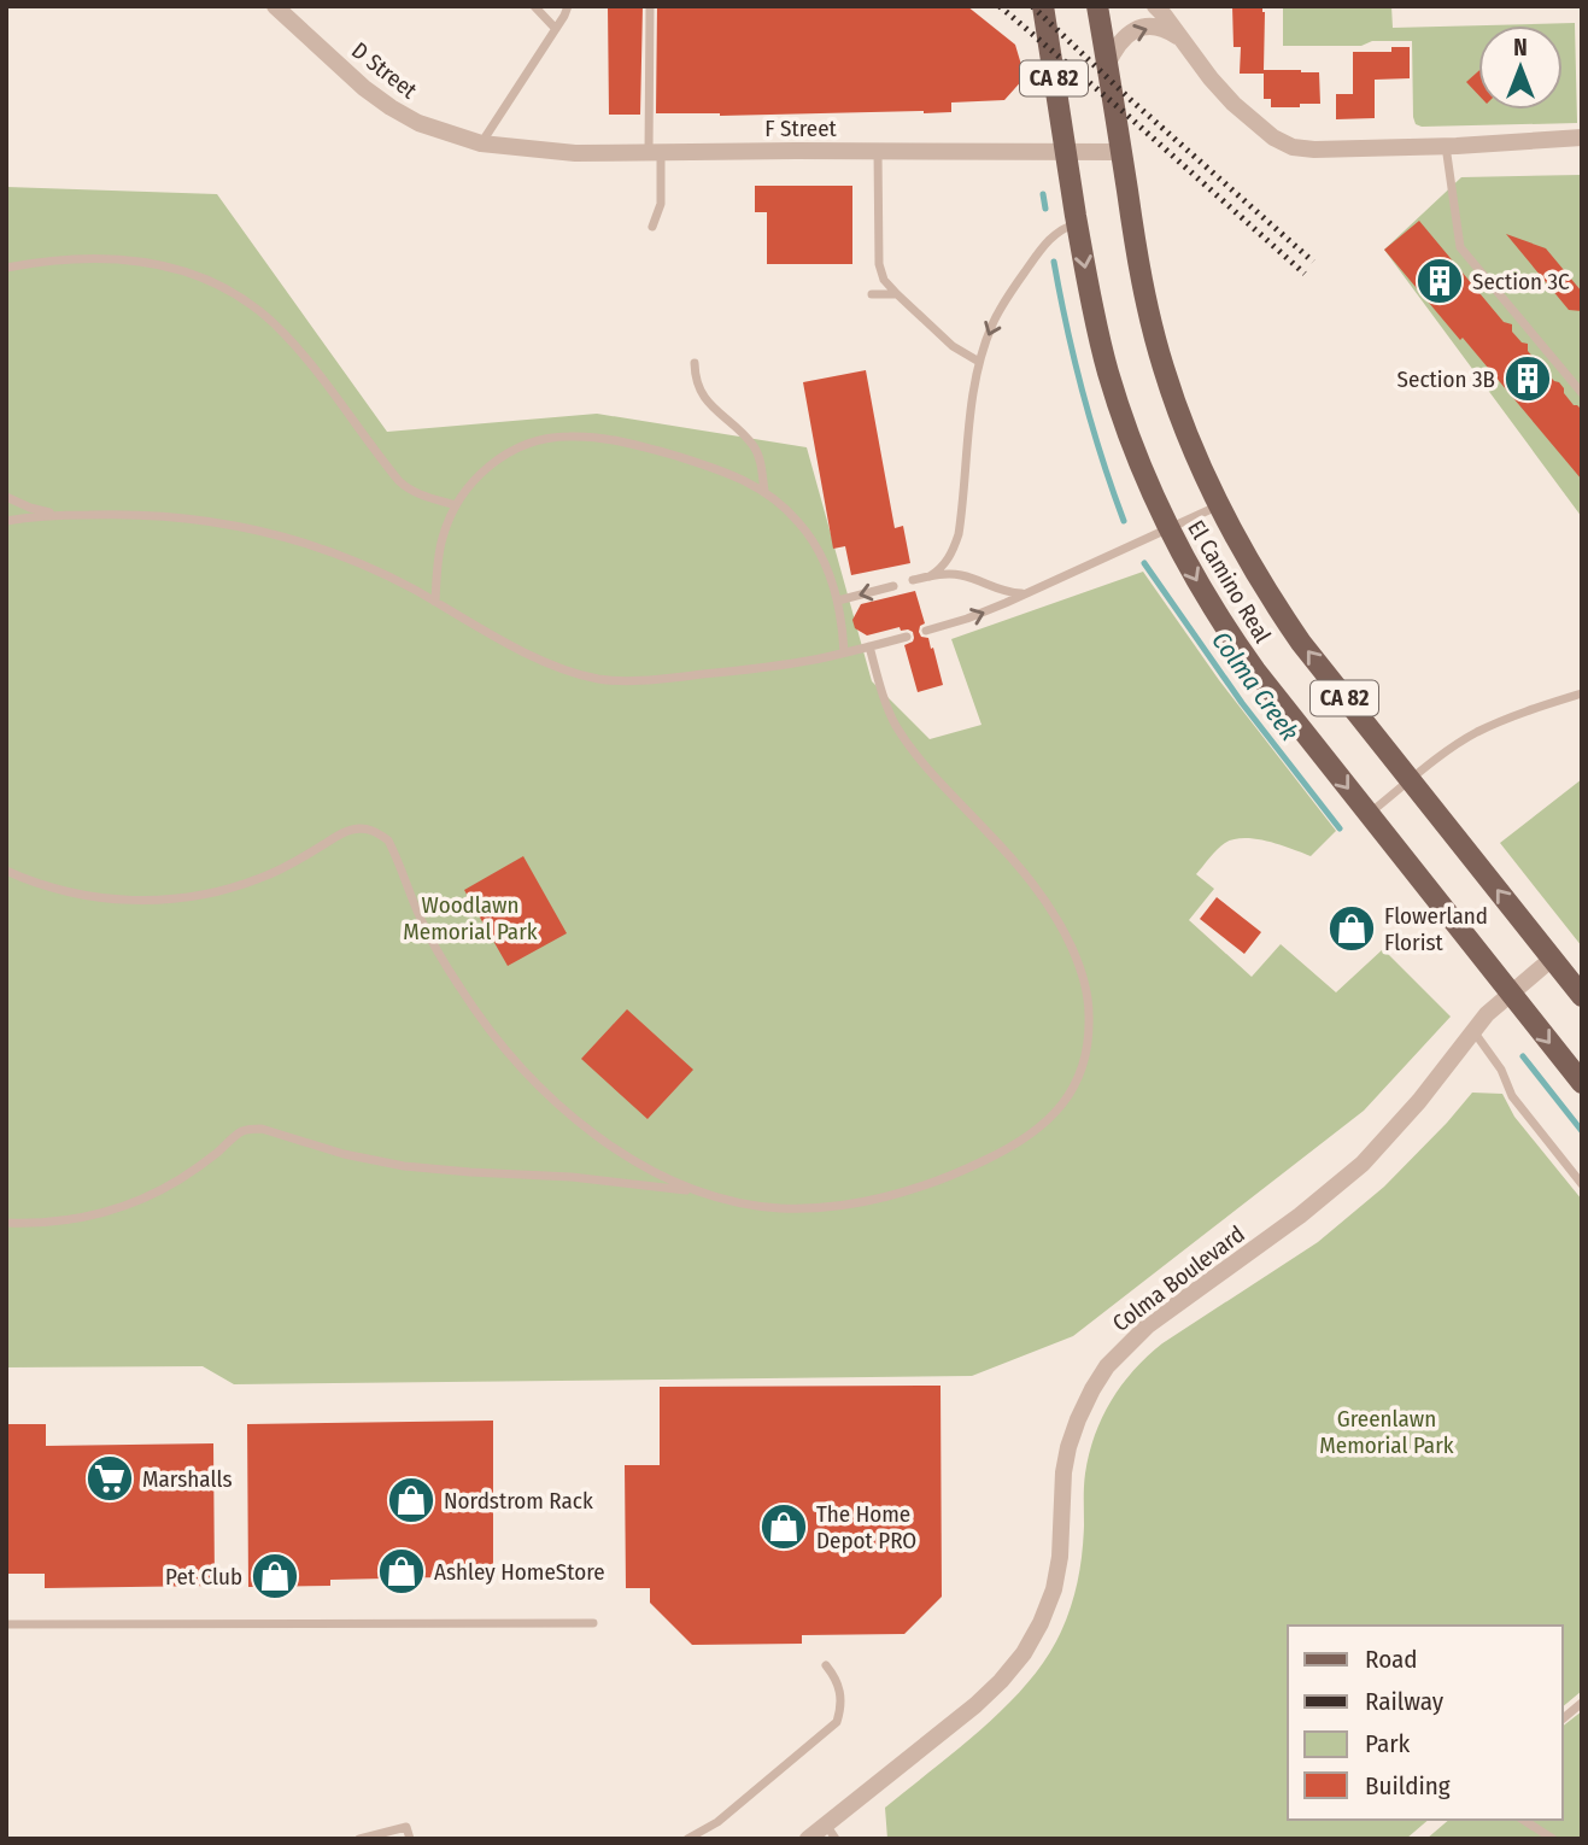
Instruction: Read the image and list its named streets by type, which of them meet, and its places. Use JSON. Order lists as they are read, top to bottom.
{
  "streets": {
    "main road": ["CA 82", "El Camino Real"],
    "street": ["D Street", "F Street", "Colma Boulevard"]
  },
  "crossings": [
    ["D Street", "F Street"],
    ["F Street", "El Camino Real"],
    ["El Camino Real", "Colma Boulevard"]
  ],
  "water": ["Colma Creek"],
  "parks": ["Woodlawn Memorial Park", "Greenlawn Memorial Park"],
  "places": {
    "building": ["Section 3C", "Section 3B"],
    "shop": [
      "Flowerland Florist",
      "Nordstrom Rack",
      "The Home Depot PRO",
      "Ashley HomeStore",
      "Pet Club"
    ],
    "supermarket": ["Marshalls"]
  },
  "legend": [
    "Road",
    "Railway",
    "Park",
    "Building"
  ],
  "north": "top"
}
